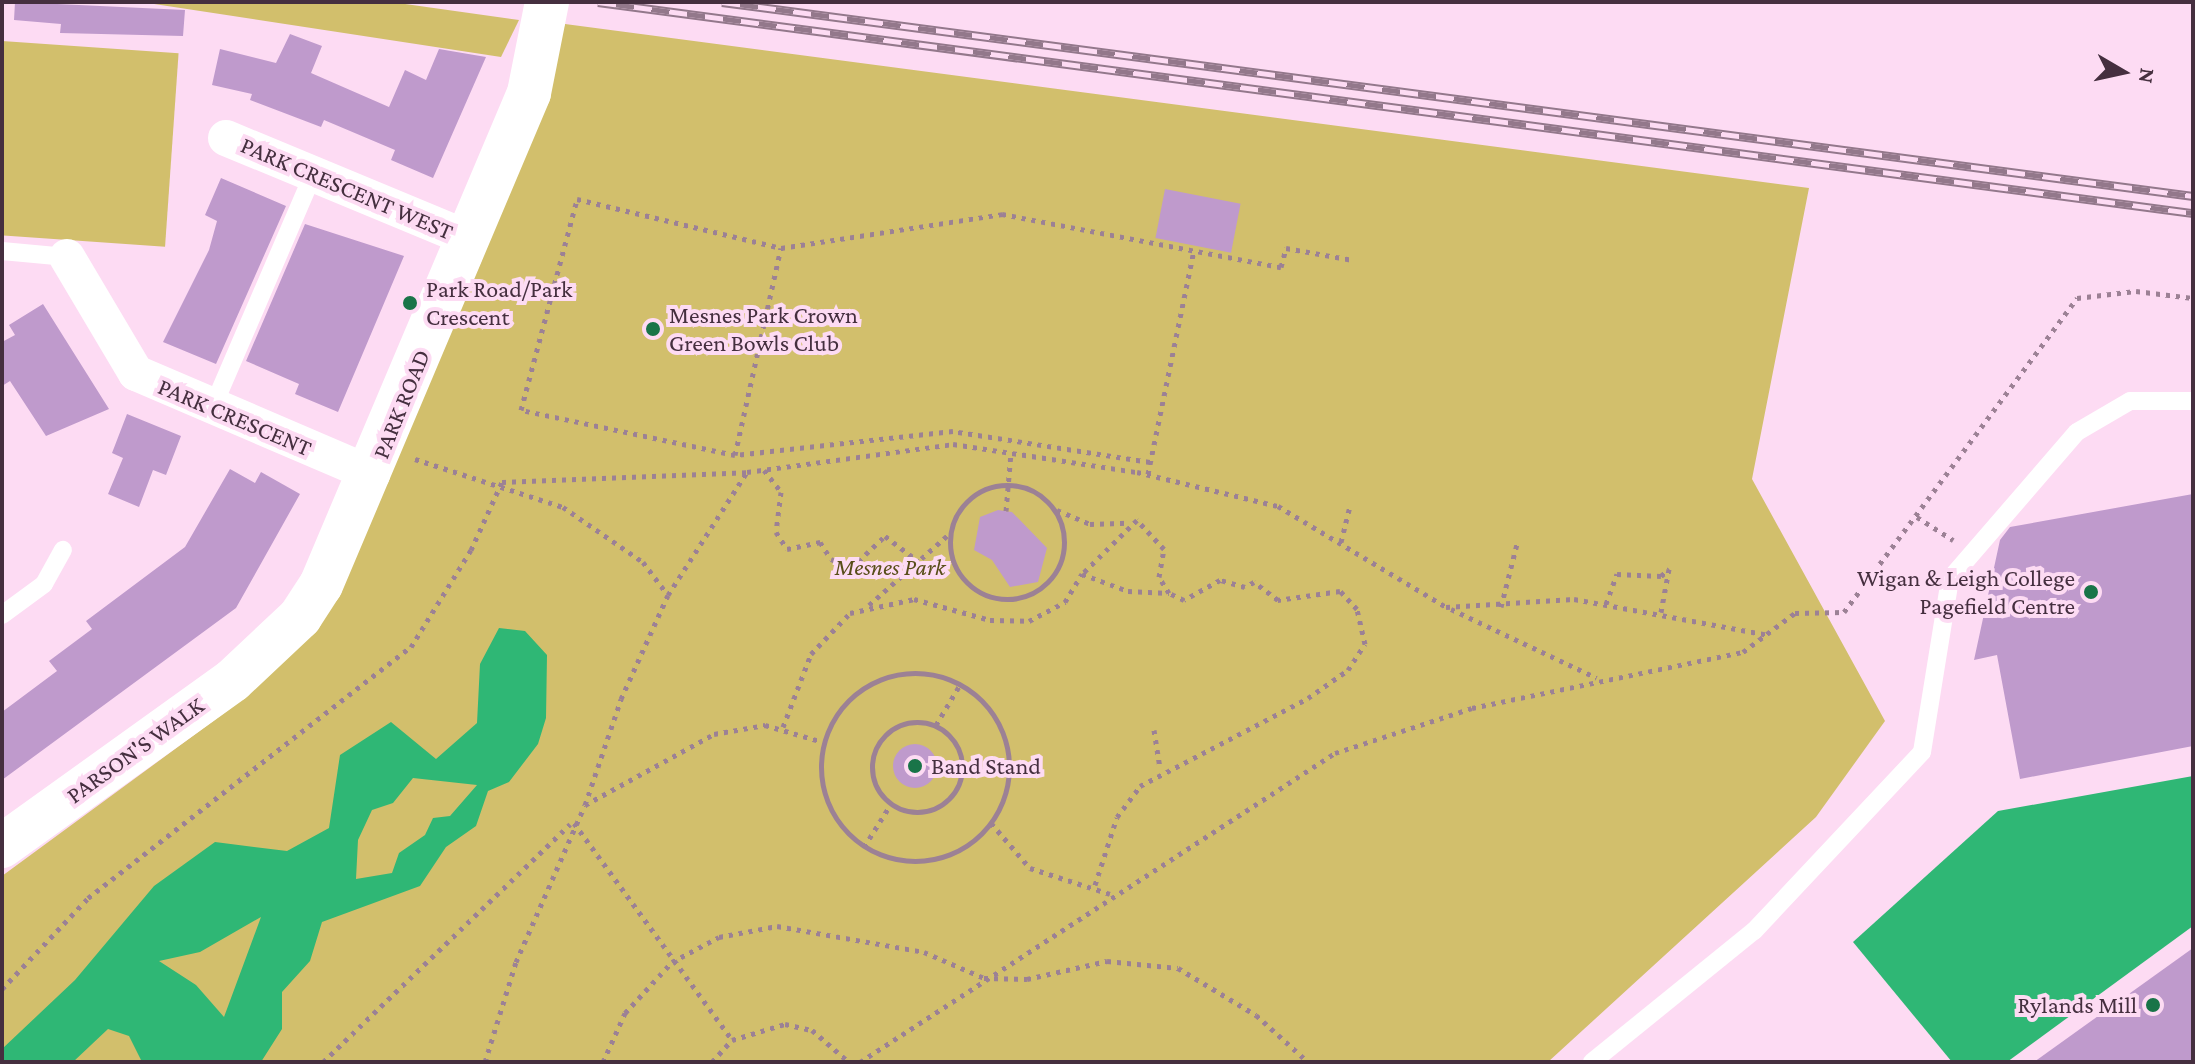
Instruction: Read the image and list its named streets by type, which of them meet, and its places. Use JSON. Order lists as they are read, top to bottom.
{
  "streets": {
    "main road": ["PARK ROAD", "PARSON'S WALK"],
    "street": ["PARK CRESCENT WEST", "PARK CRESCENT"]
  },
  "crossings": [
    ["PARK CRESCENT WEST", "PARK ROAD"],
    ["PARK ROAD", "PARK CRESCENT"],
    ["PARK ROAD", "PARSON'S WALK"]
  ],
  "parks": ["Mesnes Park"],
  "places": [
    "Park Road/Park Crescent",
    "Mesnes Park Crown Green Bowls Club",
    "Wigan & Leigh College Pagefield Centre",
    "Band Stand",
    "Rylands Mill"
  ],
  "north": "right"
}
